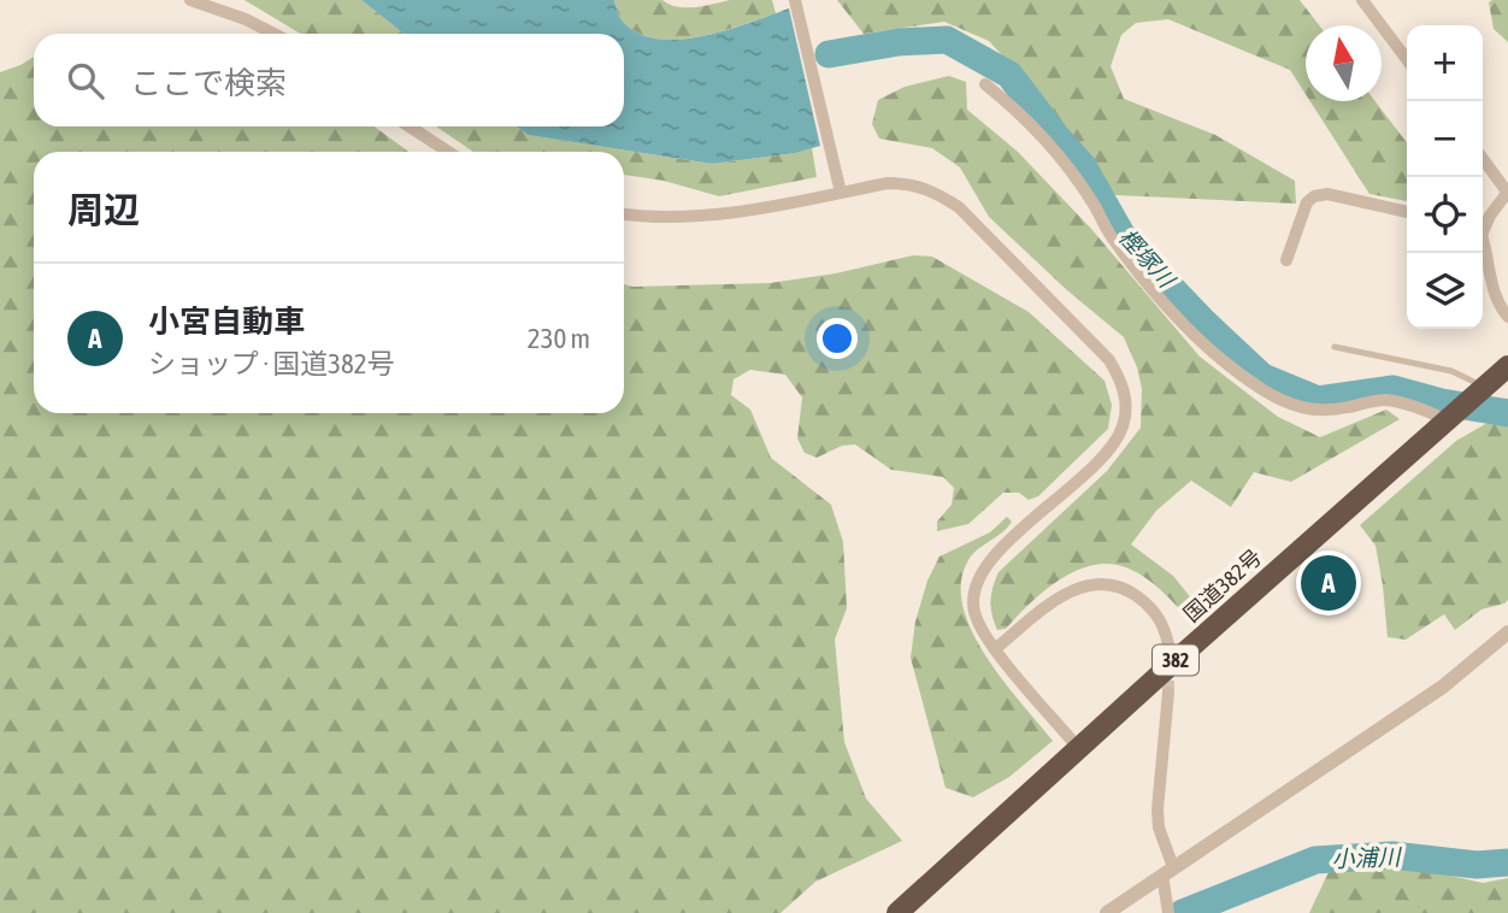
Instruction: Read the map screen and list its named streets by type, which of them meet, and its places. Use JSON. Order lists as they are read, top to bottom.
{
  "streets": {
    "highway": ["国道382号", "382"]
  },
  "water": ["樫塚川", "小浦川"],
  "north": "top",
  "page": {
    "map_buttons": ["+", "−"],
    "search": "ここで検索",
    "heading": "周辺",
    "list": [
      {
        "mark": "A",
        "name": "小宮自動車",
        "note": "ショップ · 国道382号",
        "value": "230 m"
      }
    ],
    "pins": "A"
  }
}
